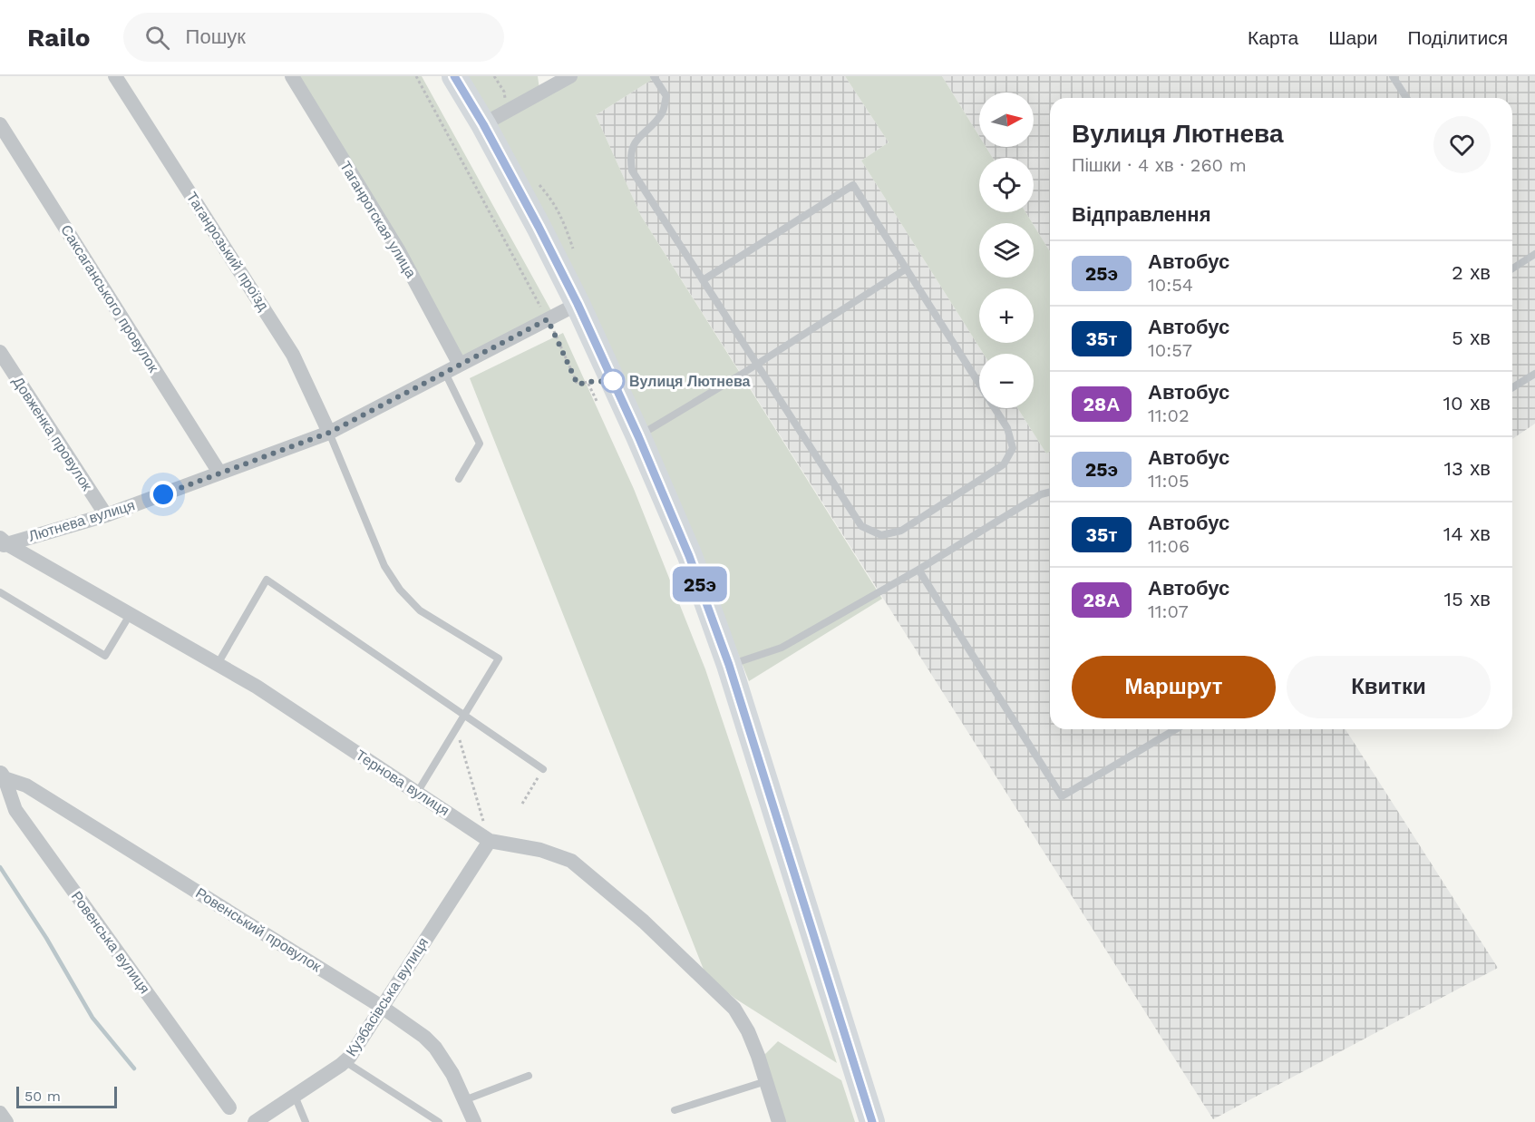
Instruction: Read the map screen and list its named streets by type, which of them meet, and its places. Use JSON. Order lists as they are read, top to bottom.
{
  "streets": {
    "street": [
      "Таганрогская улица",
      "Таганрозький проїзд",
      "Саксаганського провулок",
      "Довженка провулок",
      "Лютнева вулиця",
      "Тернова вулиця",
      "Ровенський провулок",
      "Ровенська вулиця",
      "Кузбасівська вулиця"
    ]
  },
  "crossings": [
    ["Таганрогская улица", "Лютнева вулиця"],
    ["Таганрозький проїзд", "Лютнева вулиця"],
    ["Саксаганського провулок", "Лютнева вулиця"],
    ["Довженка провулок", "Лютнева вулиця"],
    ["Лютнева вулиця", "Тернова вулиця"],
    ["Тернова вулиця", "Кузбасівська вулиця"],
    ["Ровенський провулок", "Ровенська вулиця"],
    ["Ровенський провулок", "Кузбасівська вулиця"]
  ],
  "places": ["Вулиця Лютнева"],
  "lines": ["bus line 25э"],
  "scale_bar": "50 m",
  "north": "right",
  "page": {
    "header": "Railo",
    "search": "Пошук",
    "nav": ["Карта", "Шари", "Поділитися"],
    "on_map": "25э",
    "map_buttons": ["+", "−"],
    "heading": [
      ["Вулиця Лютнева", "Пішки · 4 хв · 260 m"],
      "Відправлення"
    ],
    "list": [
      {
        "mark": "25э",
        "name": "Автобус",
        "note": "10:54",
        "value": "2 хв"
      },
      {
        "mark": "35т",
        "name": "Автобус",
        "note": "10:57",
        "value": "5 хв"
      },
      {
        "mark": "28А",
        "name": "Автобус",
        "note": "11:02",
        "value": "10 хв"
      },
      {
        "mark": "25э",
        "name": "Автобус",
        "note": "11:05",
        "value": "13 хв"
      },
      {
        "mark": "35т",
        "name": "Автобус",
        "note": "11:06",
        "value": "14 хв"
      },
      {
        "mark": "28А",
        "name": "Автобус",
        "note": "11:07",
        "value": "15 хв"
      }
    ],
    "buttons": ["Маршрут", "Квитки"],
    "scale": "50 m"
  }
}
